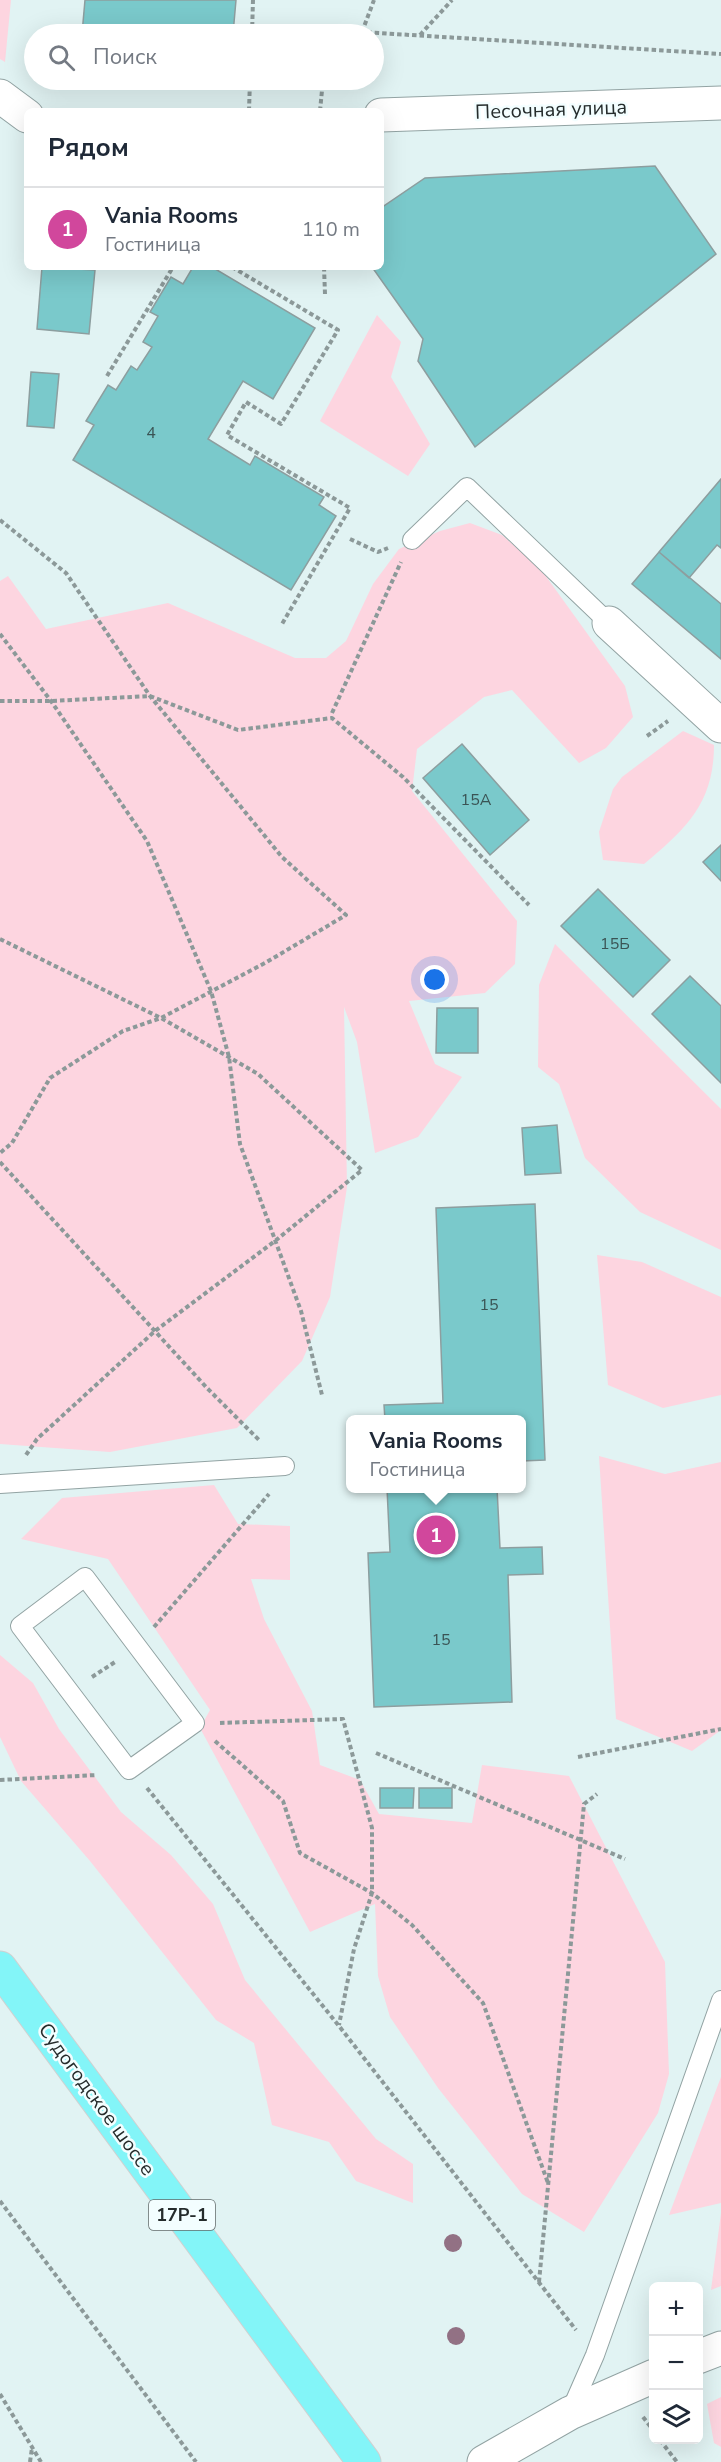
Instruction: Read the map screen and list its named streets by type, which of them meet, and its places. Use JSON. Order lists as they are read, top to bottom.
{
  "streets": {
    "main road": ["Судогодское шоссе", "17Р-1"],
    "street": ["Песочная улица"]
  },
  "house_numbers": [
    "4",
    "15А",
    "15Б",
    "15",
    "15"
  ],
  "page": {
    "search": "Поиск",
    "heading": "Рядом",
    "list": [
      {
        "mark": "1",
        "name": "Vania Rooms",
        "note": "Гостиница",
        "value": "110 m"
      }
    ],
    "popup": ["Vania Rooms", "Гостиница"],
    "pins": "1",
    "map_buttons": ["+", "−"]
  }
}
